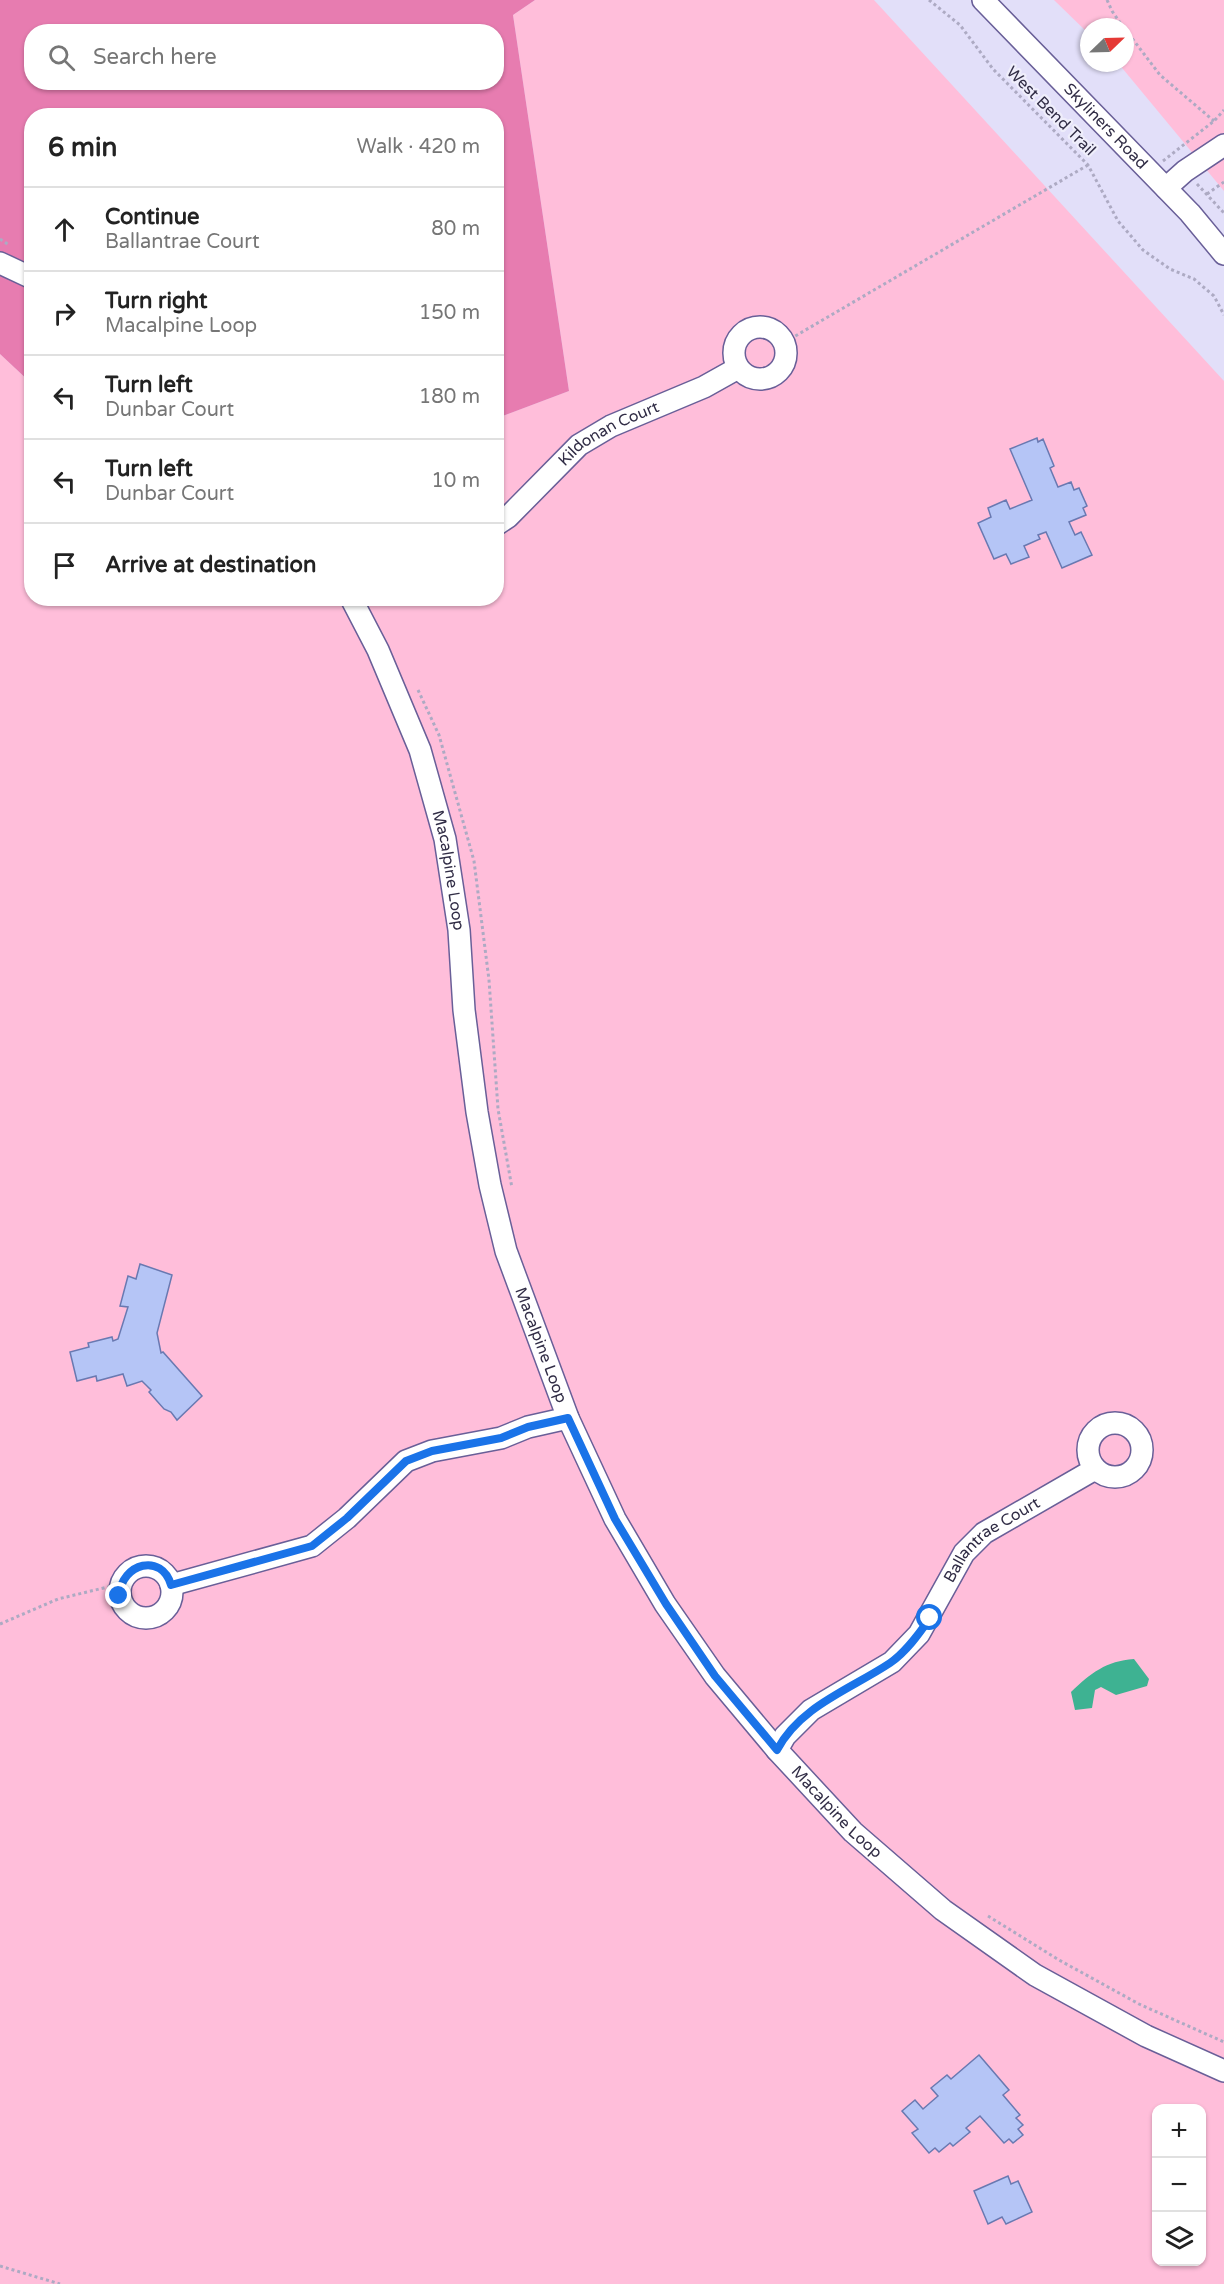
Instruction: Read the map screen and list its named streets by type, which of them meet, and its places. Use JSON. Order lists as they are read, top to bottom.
{
  "streets": {
    "street": [
      "Skyliners Road",
      "Kildonan Court",
      "Macalpine Loop",
      "Ballantrae Court"
    ],
    "path": ["West Bend Trail"]
  },
  "crossings": [
    ["Macalpine Loop", "Ballantrae Court"]
  ],
  "north": "top right",
  "page": {
    "search": "Search here",
    "heading": ["6 min", "Walk · 420 m"],
    "list": [
      ["Continue", "Ballantrae Court", "80 m"],
      ["Turn right", "Macalpine Loop", "150 m"],
      ["Turn left", "Dunbar Court", "180 m"],
      ["Turn left", "Dunbar Court", "10 m"],
      "Arrive at destination"
    ],
    "map_buttons": ["+", "−"]
  }
}
